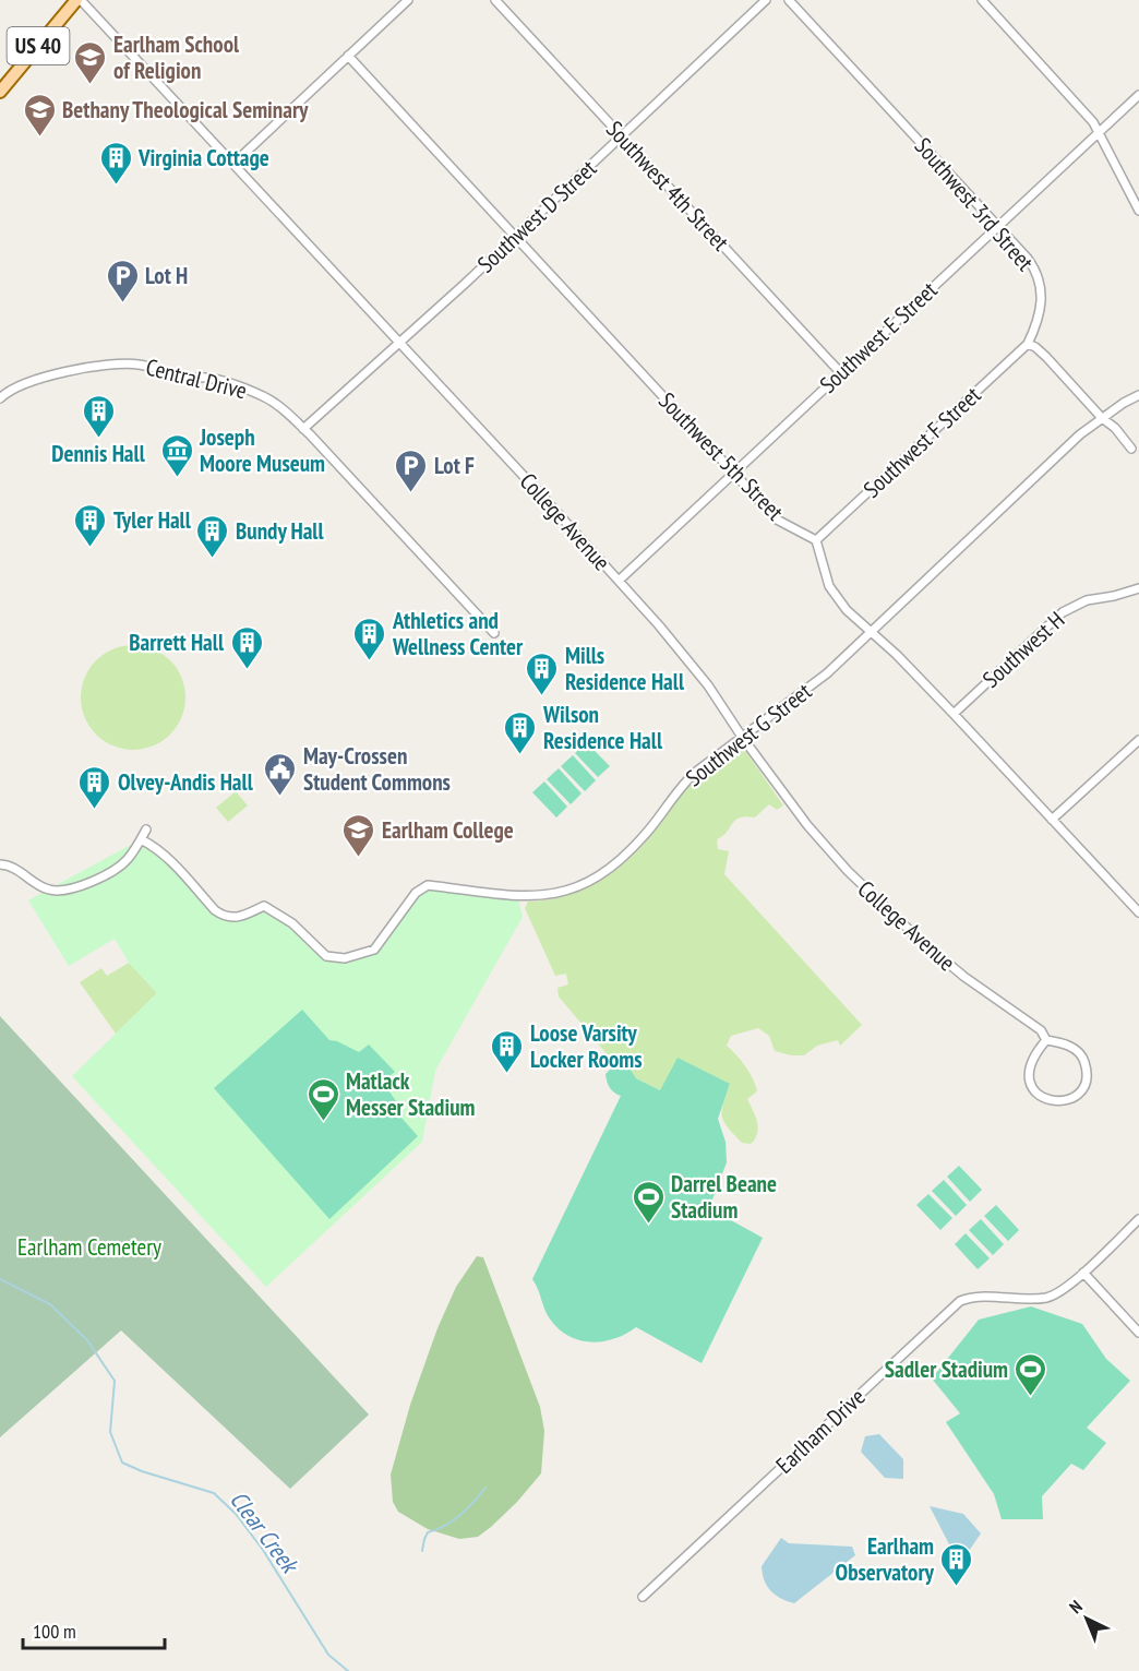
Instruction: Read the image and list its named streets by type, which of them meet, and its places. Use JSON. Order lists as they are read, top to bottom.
{
  "streets": {
    "main road": ["US 40"],
    "street": [
      "Southwest 4th Street",
      "Southwest 3rd Street",
      "Southwest D Street",
      "Southwest E Street",
      "Central Drive",
      "Southwest F Street",
      "Southwest 5th Street",
      "College Avenue",
      "Southwest H",
      "Southwest G Street",
      "Earlham Drive"
    ]
  },
  "crossings": [
    ["US 40", "College Avenue"],
    ["Southwest 4th Street", "Southwest D Street"],
    ["Southwest 4th Street", "Southwest E Street"],
    ["Southwest 3rd Street", "Southwest E Street"],
    ["Southwest 3rd Street", "Southwest F Street"],
    ["Southwest D Street", "Central Drive"],
    ["Southwest D Street", "Southwest 5th Street"],
    ["Southwest D Street", "College Avenue"],
    ["Southwest E Street", "Southwest 5th Street"],
    ["Southwest E Street", "College Avenue"],
    ["Southwest F Street", "Southwest 5th Street"],
    ["College Avenue", "Southwest G Street"]
  ],
  "water": ["Clear Creek"],
  "parks": ["Earlham Cemetery"],
  "places": {
    "school or university": ["Earlham School of Religion", "Bethany Theological Seminary", "Earlham College"],
    "building": [
      "Virginia Cottage",
      "Dennis Hall",
      "Tyler Hall",
      "Bundy Hall",
      "Athletics and Wellness Center",
      "Barrett Hall",
      "Mills Residence Hall",
      "Wilson Residence Hall",
      "Olvey-Andis Hall",
      "Loose Varsity Locker Rooms",
      "Earlham Observatory"
    ],
    "parking": ["Lot H", "Lot F"],
    "museum": ["Joseph Moore Museum"],
    "public building": ["May-Crossen Student Commons"],
    "sports": ["Matlack Messer Stadium", "Darrel Beane Stadium", "Sadler Stadium"]
  },
  "scale_bar": "100 m",
  "north": "top left"
}
